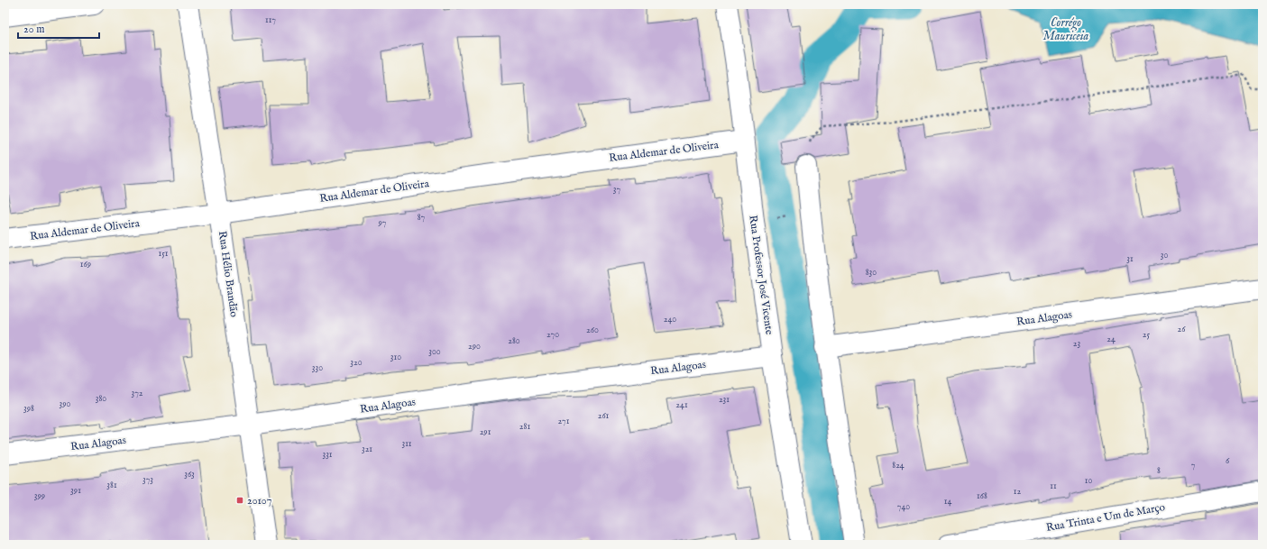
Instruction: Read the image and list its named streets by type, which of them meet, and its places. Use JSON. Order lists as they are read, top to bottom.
{
  "streets": {
    "street": [
      "Rua Aldemar de Oliveira",
      "Rua Hélio Brandão",
      "Rua Professor José Vicente",
      "Rua Alagoas",
      "Rua Trinta e Um de Março"
    ]
  },
  "crossings": [
    ["Rua Aldemar de Oliveira", "Rua Hélio Brandão"],
    ["Rua Aldemar de Oliveira", "Rua Professor José Vicente"],
    ["Rua Hélio Brandão", "Rua Alagoas"],
    ["Rua Professor José Vicente", "Rua Alagoas"]
  ],
  "water": ["Corrégo Mauriceia"],
  "places": {
    "transit": ["20107"]
  },
  "house_numbers": [
    "117",
    "37",
    "87",
    "97",
    "151",
    "30",
    "31",
    "169",
    "830",
    "240",
    "26",
    "260",
    "270",
    "25",
    "24",
    "280",
    "23",
    "290",
    "300",
    "310",
    "320",
    "330",
    "372",
    "380",
    "231",
    "390",
    "241",
    "398",
    "261",
    "271",
    "281",
    "291",
    "311",
    "321",
    "331",
    "6",
    "824",
    "7",
    "8",
    "363",
    "373",
    "10",
    "381",
    "11",
    "391",
    "12",
    "399",
    "168",
    "14",
    "740"
  ],
  "scale_bar": "20 m"
}
